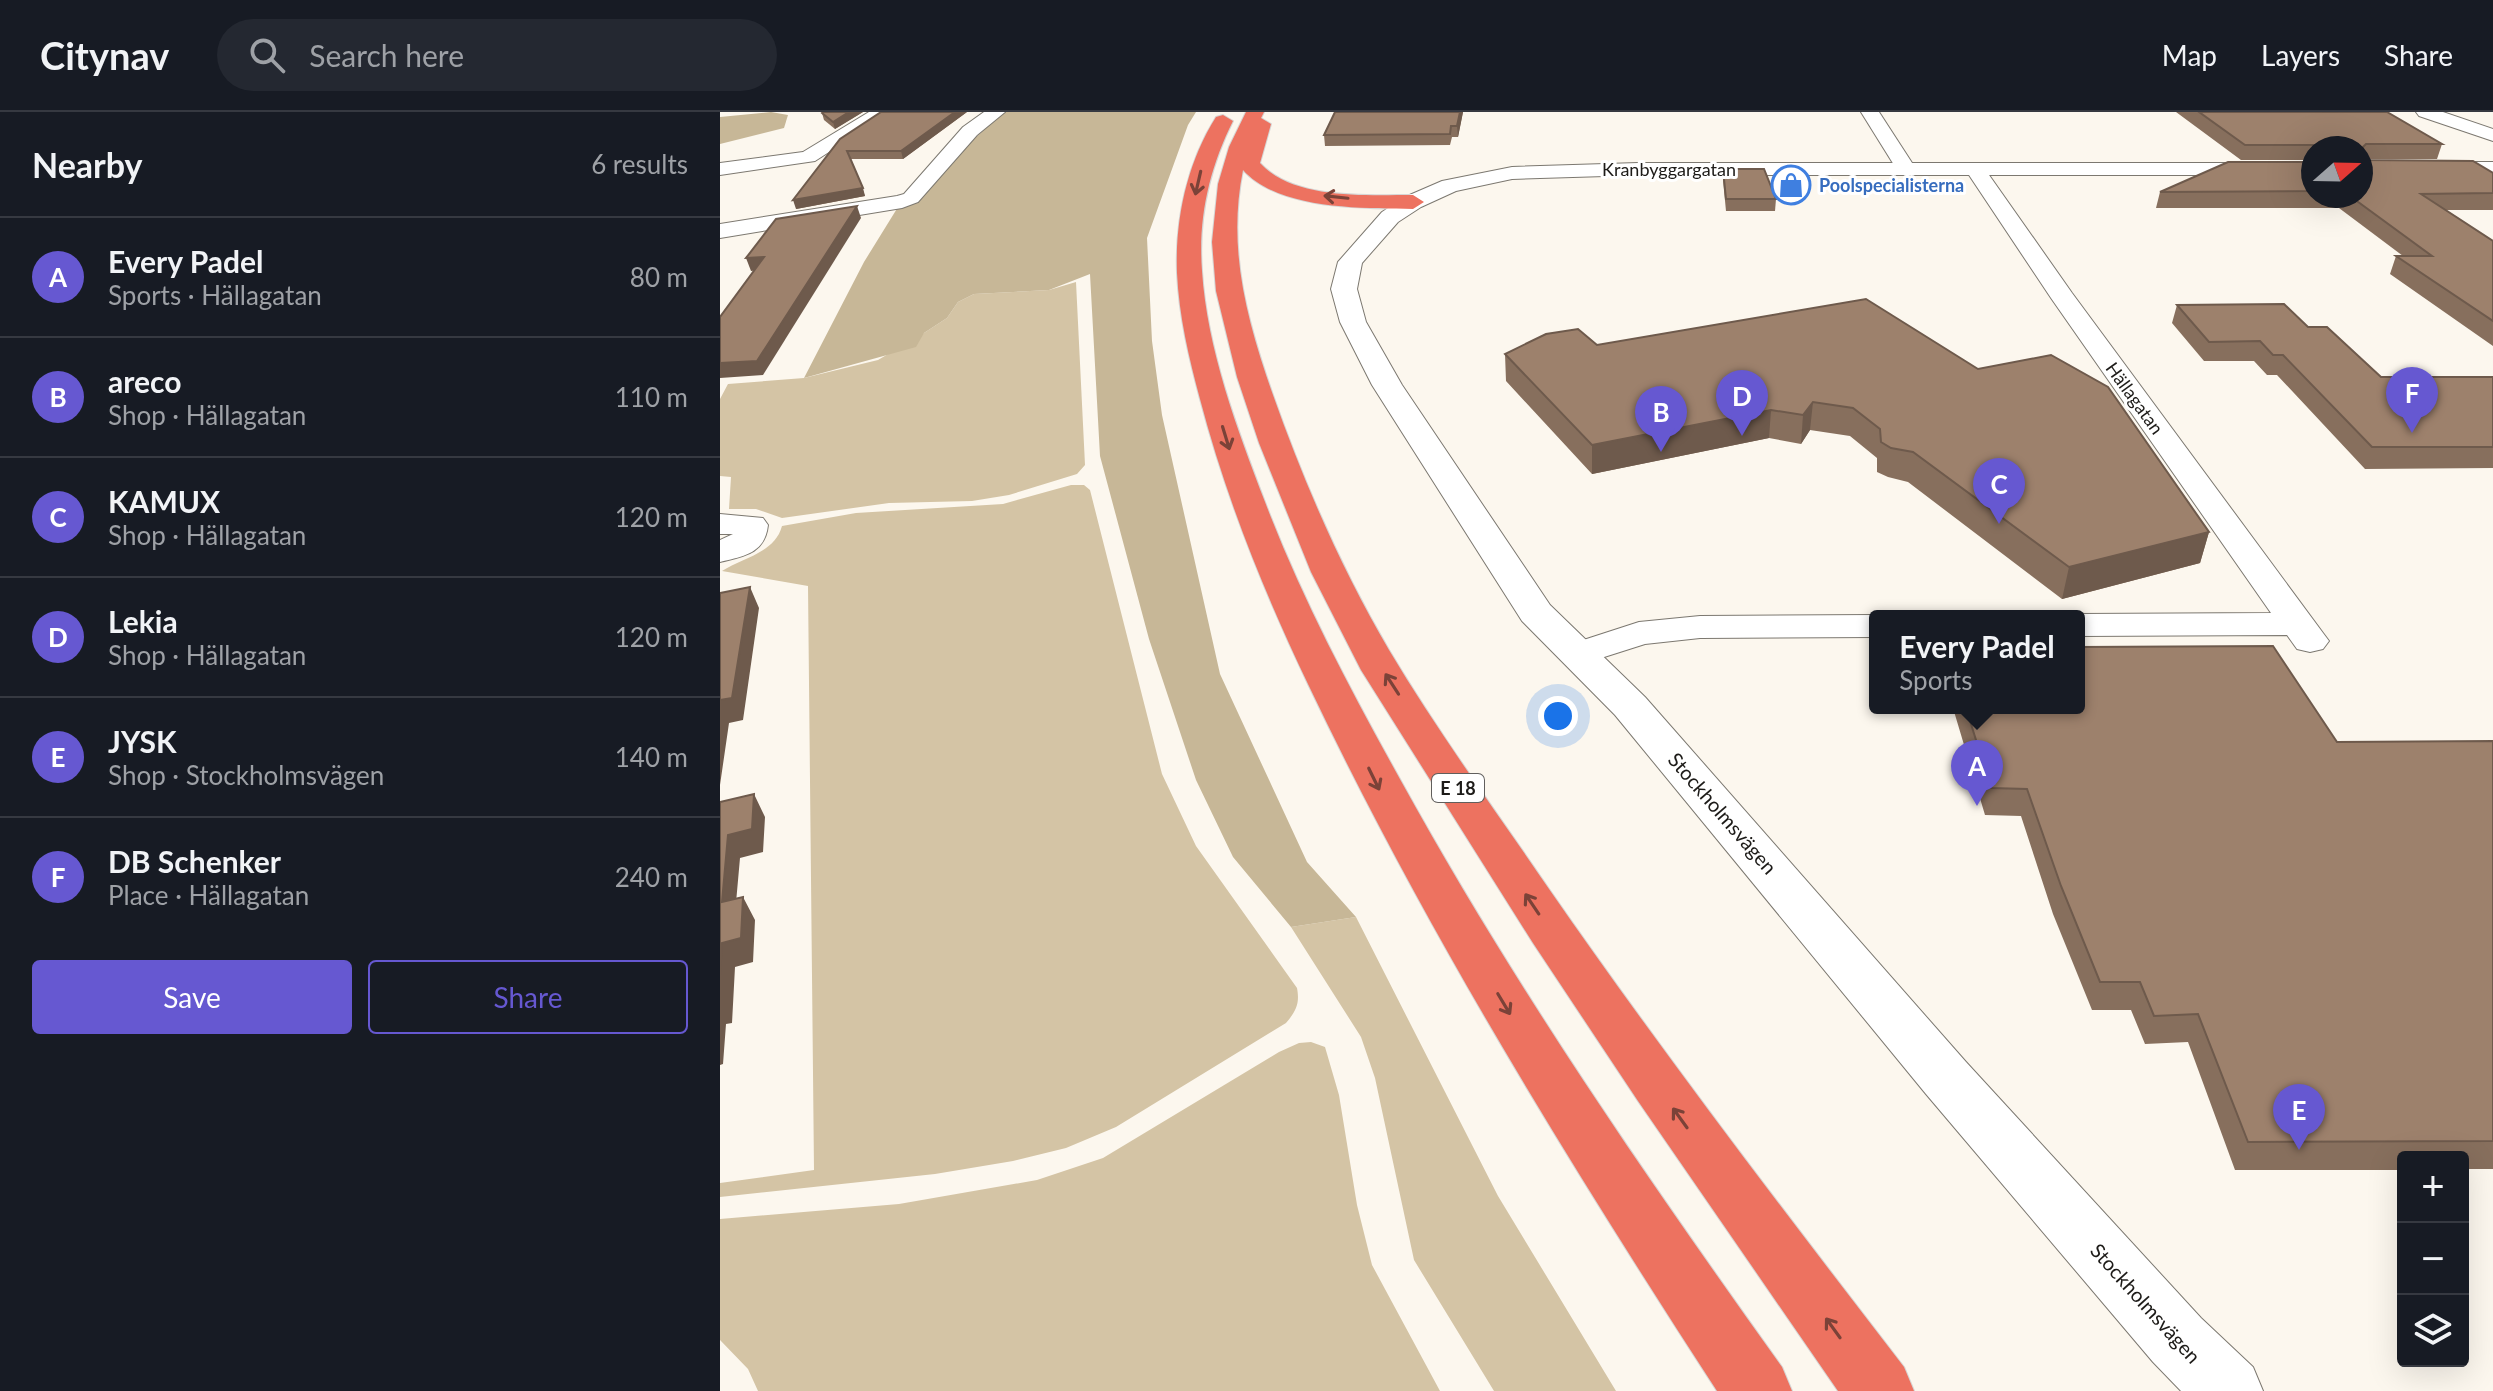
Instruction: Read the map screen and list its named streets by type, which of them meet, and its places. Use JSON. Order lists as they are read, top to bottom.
{
  "streets": {
    "highway": ["E 18"],
    "street": ["Kranbyggargatan", "Hällagatan", "Stockholmsvägen"]
  },
  "crossings": [
    ["Kranbyggargatan", "Hällagatan"],
    ["Kranbyggargatan", "Stockholmsvägen"]
  ],
  "places": {
    "shop": ["Poolspecialisterna"]
  },
  "north": "right",
  "page": {
    "header": "Citynav",
    "search": "Search here",
    "nav": ["Map", "Layers", "Share"],
    "heading": ["Nearby", "6 results"],
    "list": [
      {
        "mark": "A",
        "name": "Every Padel",
        "note": "Sports · Hällagatan",
        "value": "80 m"
      },
      {
        "mark": "B",
        "name": "areco",
        "note": "Shop · Hällagatan",
        "value": "110 m"
      },
      {
        "mark": "C",
        "name": "KAMUX",
        "note": "Shop · Hällagatan",
        "value": "120 m"
      },
      {
        "mark": "D",
        "name": "Lekia",
        "note": "Shop · Hällagatan",
        "value": "120 m"
      },
      {
        "mark": "E",
        "name": "JYSK",
        "note": "Shop · Stockholmsvägen",
        "value": "140 m"
      },
      {
        "mark": "F",
        "name": "DB Schenker",
        "note": "Place · Hällagatan",
        "value": "240 m"
      }
    ],
    "pins": [
      "F",
      "D",
      "B",
      "C",
      "A",
      "E"
    ],
    "popup": ["Every Padel", "Sports"],
    "buttons": ["Save", "Share"],
    "map_buttons": ["+", "−"]
  }
}
